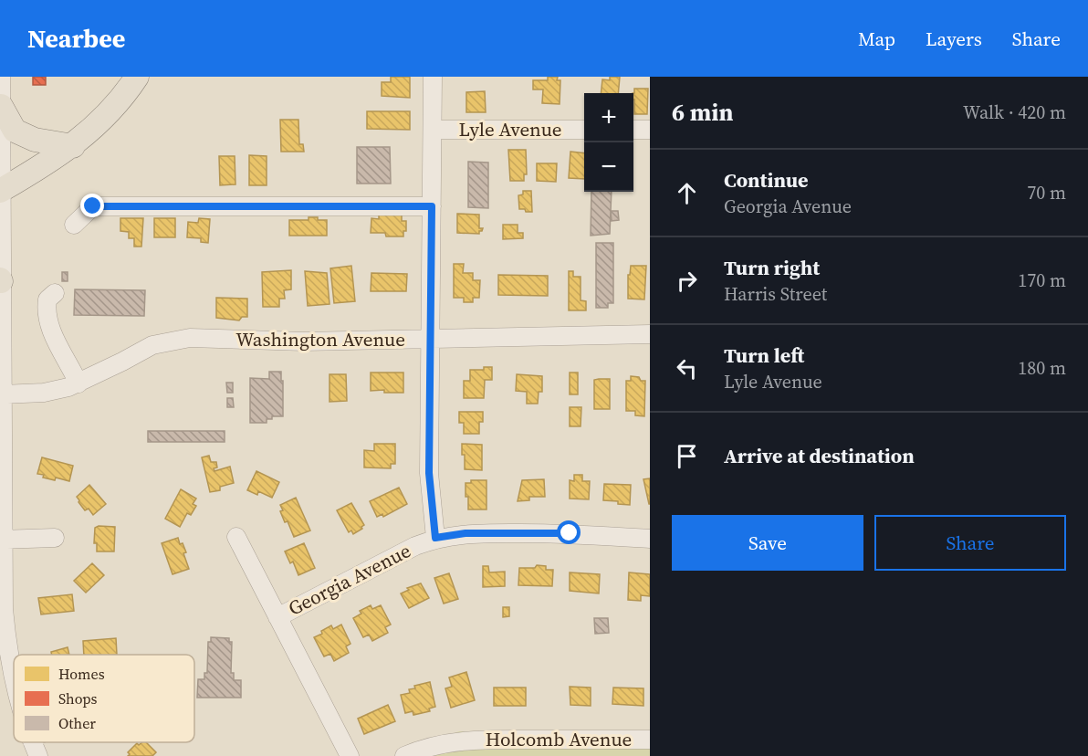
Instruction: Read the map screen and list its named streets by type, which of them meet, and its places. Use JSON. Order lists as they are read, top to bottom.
{
  "streets": {
    "street": [
      "Lyle Avenue",
      "Washington Avenue",
      "Georgia Avenue",
      "Holcomb Avenue"
    ]
  },
  "legend": ["Homes", "Shops", "Other"],
  "page": {
    "header": "Nearbee",
    "nav": ["Map", "Layers", "Share"],
    "heading": ["6 min", "Walk · 420 m"],
    "map_buttons": ["+", "−"],
    "list": [
      ["Continue", "Georgia Avenue", "70 m"],
      ["Turn right", "Harris Street", "170 m"],
      ["Turn left", "Lyle Avenue", "180 m"],
      "Arrive at destination"
    ],
    "buttons": ["Save", "Share"]
  }
}
